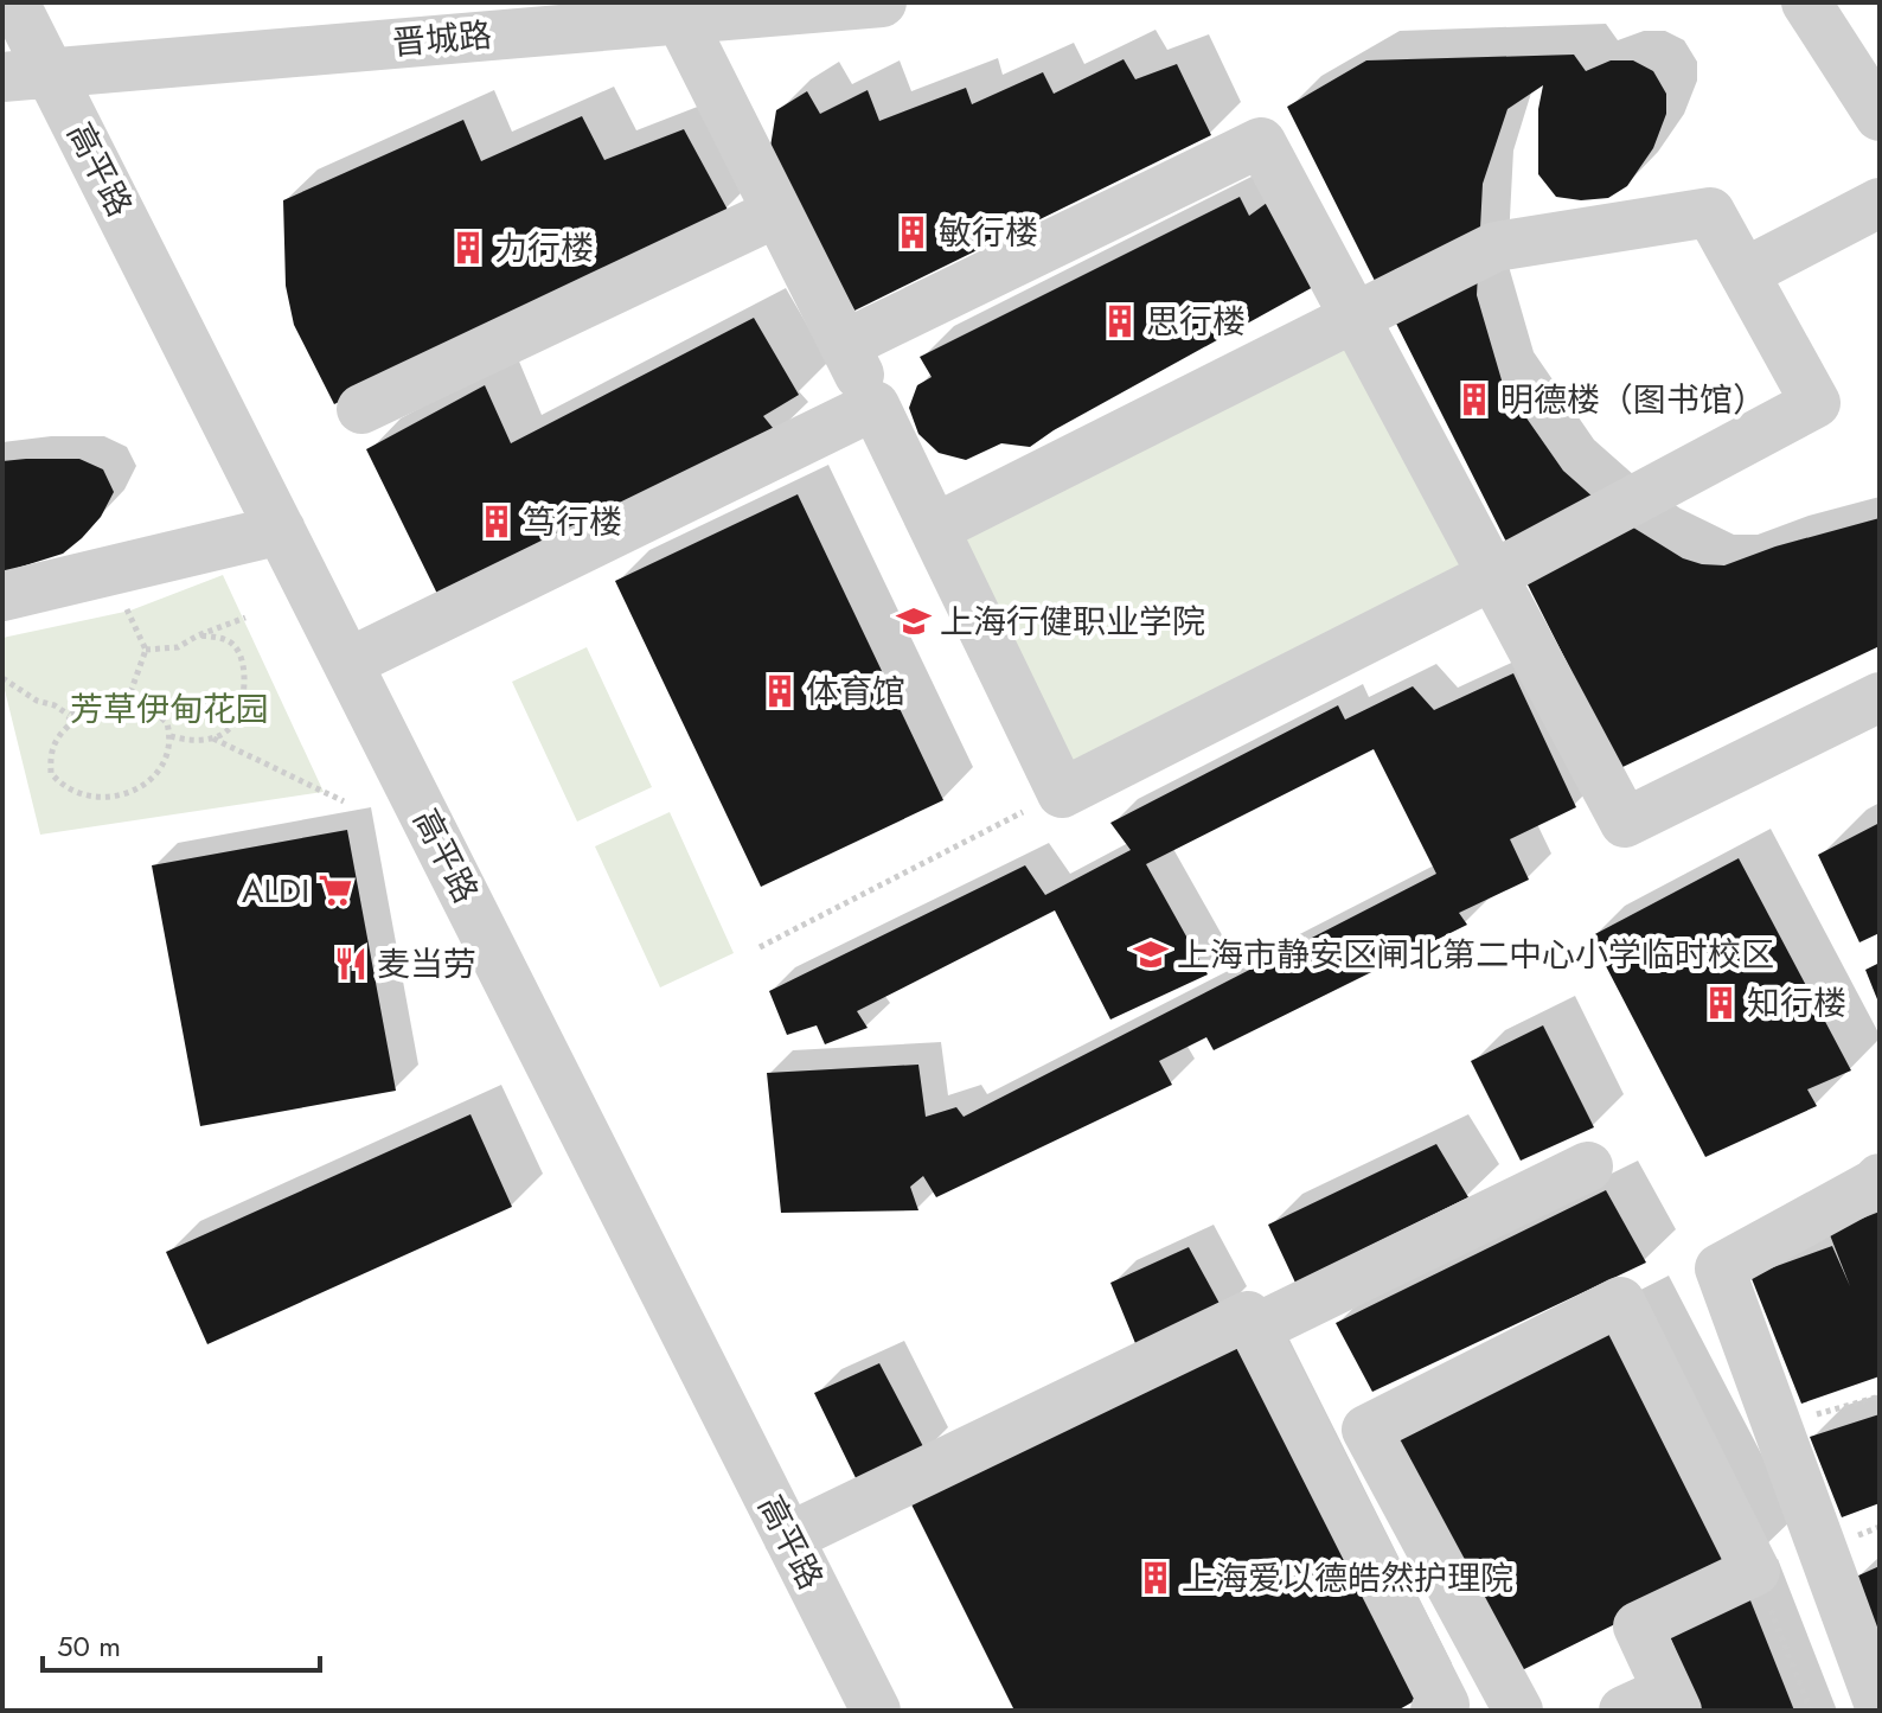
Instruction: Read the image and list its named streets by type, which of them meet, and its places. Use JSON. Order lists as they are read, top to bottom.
{
  "streets": {
    "street": ["晋城路", "高平路"]
  },
  "crossings": [
    ["晋城路", "高平路"]
  ],
  "parks": ["芳草伊甸花园"],
  "places": {
    "building": [
      "敏行楼",
      "力行楼",
      "思行楼",
      "明德楼（图书馆）",
      "笃行楼",
      "体育馆",
      "知行楼",
      "上海爱以德皓然护理院"
    ],
    "school or university": ["上海行健职业学院", "上海市静安区闸北第二中心小学临时校区"],
    "supermarket": ["ALDI"],
    "restaurant": ["麦当劳"]
  },
  "scale_bar": "50 m"
}
